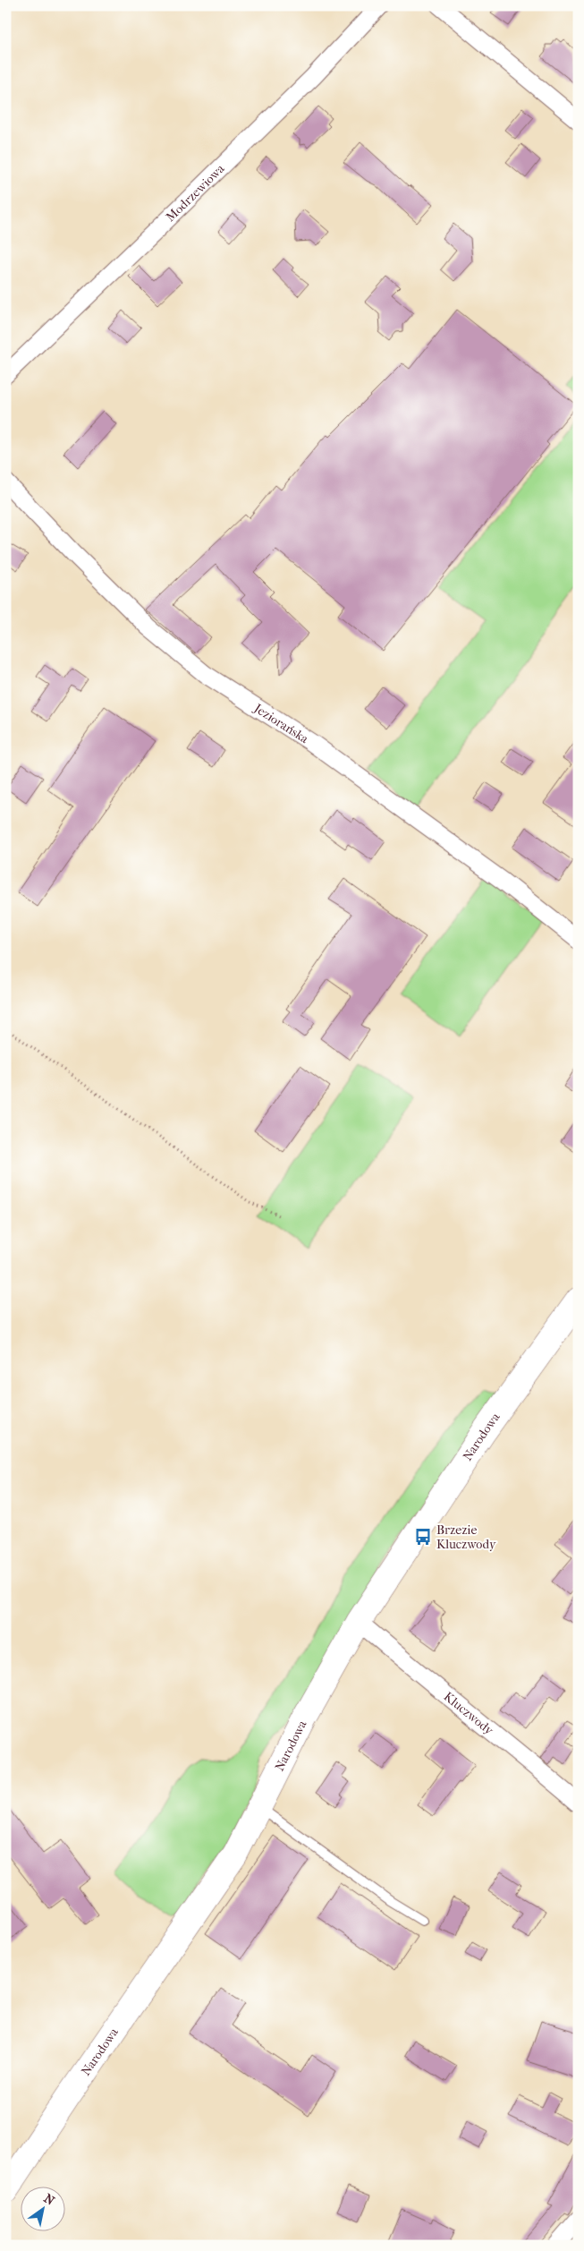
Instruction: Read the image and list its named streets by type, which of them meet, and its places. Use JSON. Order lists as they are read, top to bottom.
{
  "streets": {
    "street": [
      "Modrzewiowa",
      "Jeziorańska",
      "Narodowa",
      "Kluczwody"
    ]
  },
  "crossings": [
    ["Narodowa", "Kluczwody"]
  ],
  "places": {
    "bus stop": ["Brzezie Kluczwody"]
  },
  "north": "top right"
}
